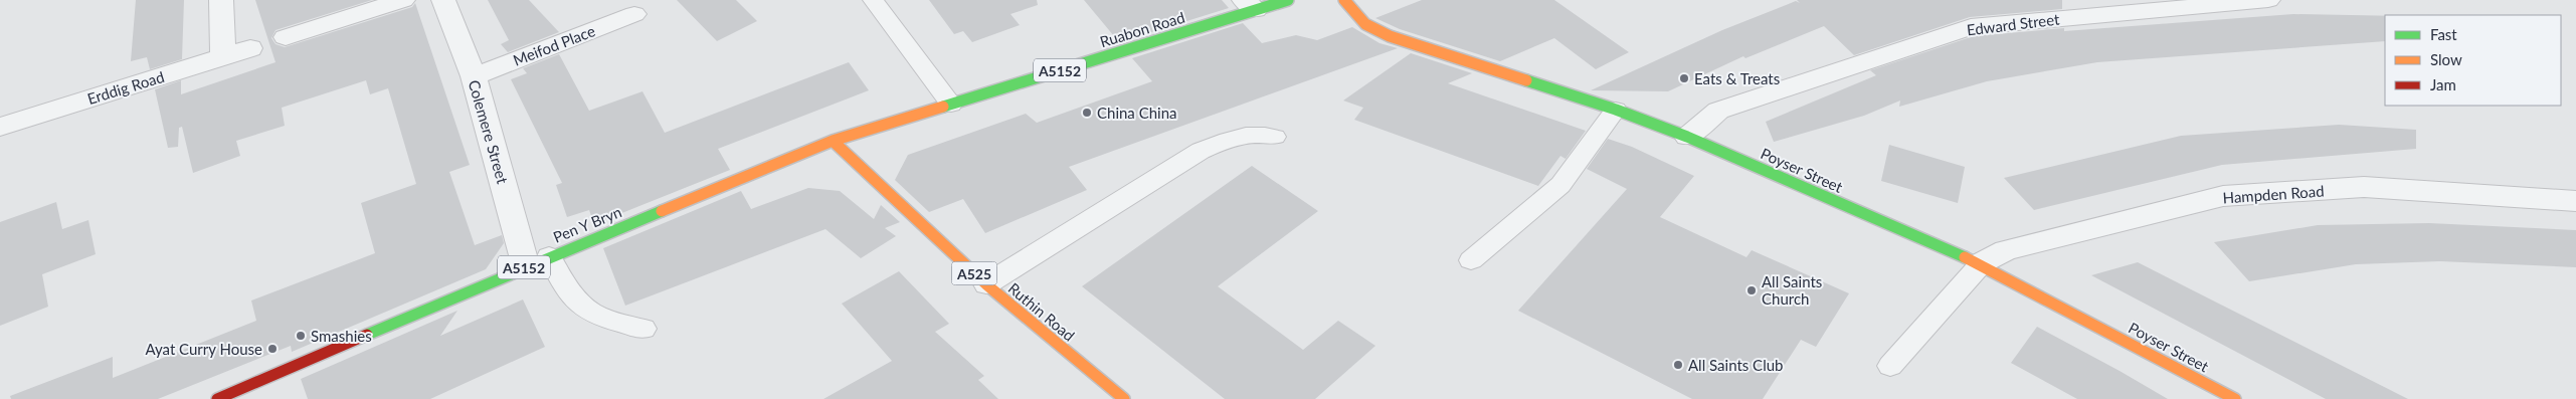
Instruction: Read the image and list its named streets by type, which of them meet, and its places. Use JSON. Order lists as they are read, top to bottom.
{
  "streets": {
    "main road": [
      "Ruabon Road",
      "A5152",
      "Poyser Street",
      "Pen Y Bryn",
      "A525",
      "Ruthin Road"
    ],
    "street": [
      "Edward Street",
      "Meifod Place",
      "Erddig Road",
      "Colemere Street",
      "Hampden Road"
    ]
  },
  "crossings": [
    ["Edward Street", "Poyser Street"],
    ["Ruabon Road", "Pen Y Bryn"],
    ["Ruabon Road", "Ruthin Road"],
    ["Meifod Place", "Colemere Street"],
    ["Colemere Street", "Pen Y Bryn"],
    ["Poyser Street", "Hampden Road"],
    ["Pen Y Bryn", "Ruthin Road"]
  ],
  "places": [
    "Eats & Treats",
    "China China",
    "All Saints Church",
    "Smashies",
    "Ayat Curry House",
    "All Saints Club"
  ],
  "legend": ["Fast", "Slow", "Jam"]
}
